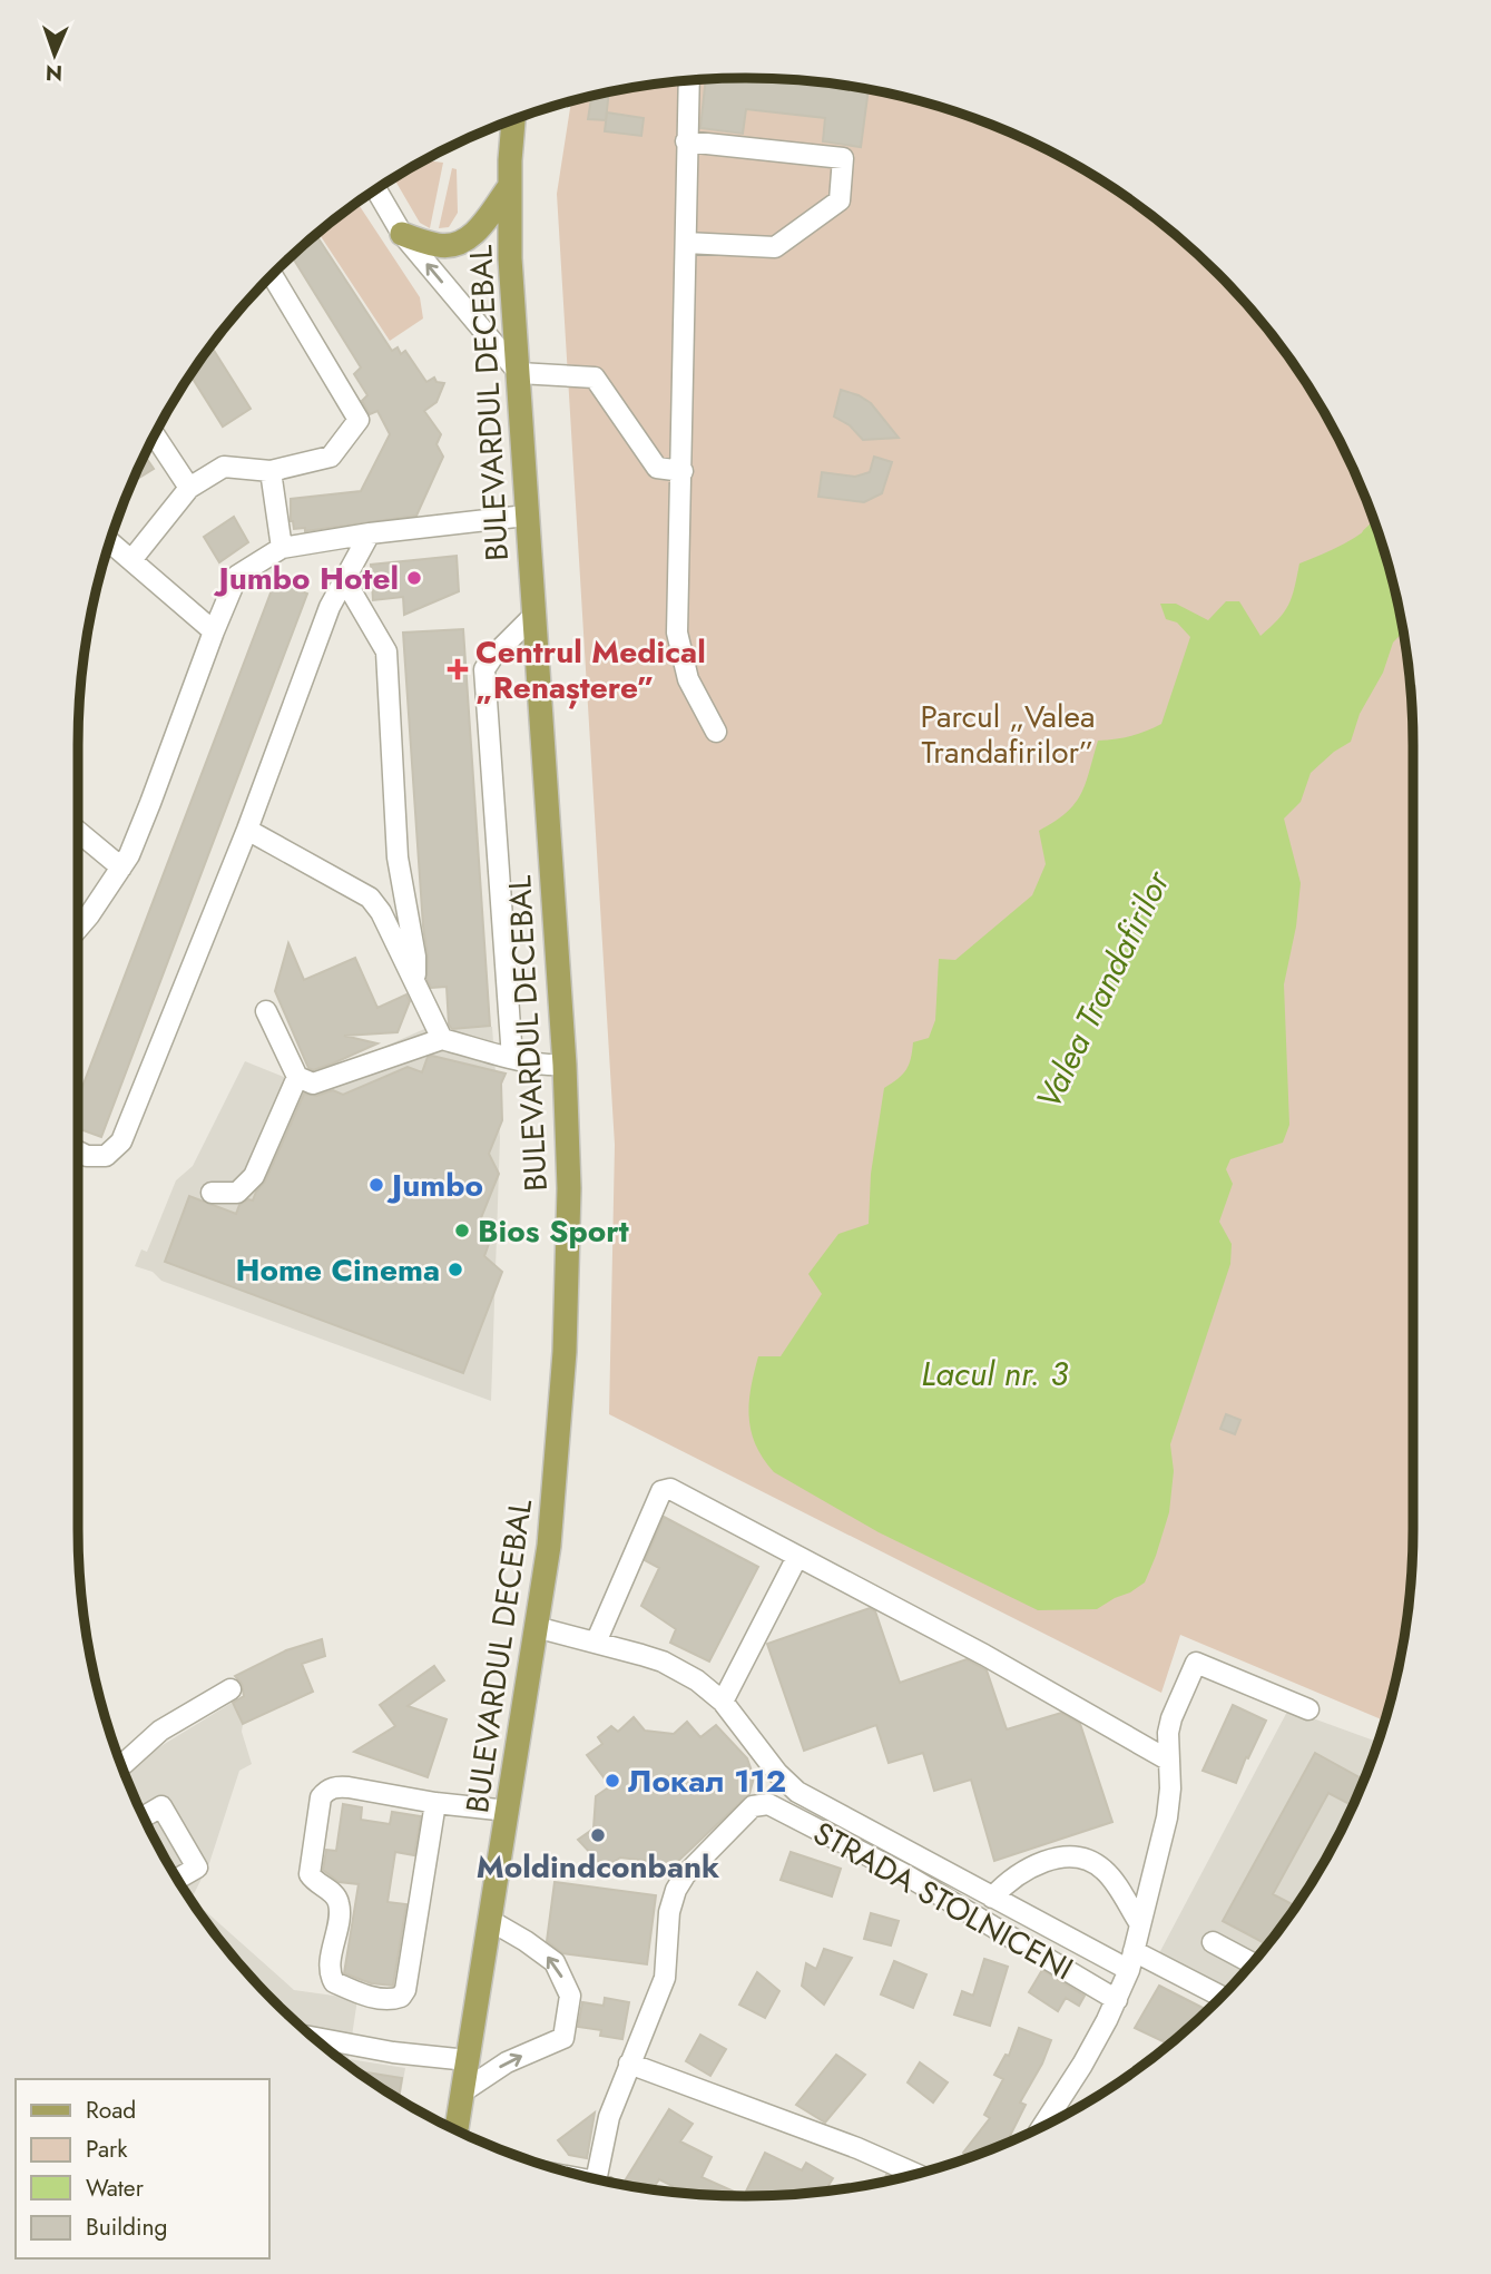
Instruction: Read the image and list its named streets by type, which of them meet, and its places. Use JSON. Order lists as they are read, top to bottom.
{
  "streets": {
    "main road": ["BULEVARDUL DECEBAL"],
    "street": ["STRADA STOLNICENI"]
  },
  "water": ["Valea Trandafirilor", "Lacul nr. 3"],
  "parks": ["Parcul „Valea Trandafirilor”"],
  "places": {
    "other": [
      "Jumbo Hotel",
      "Jumbo",
      "Bios Sport",
      "Home Cinema",
      "Локал 112",
      "Moldindconbank"
    ],
    "health": ["Centrul Medical „Renaștere”"]
  },
  "legend": [
    "Road",
    "Park",
    "Water",
    "Building"
  ],
  "north": "bottom"
}
